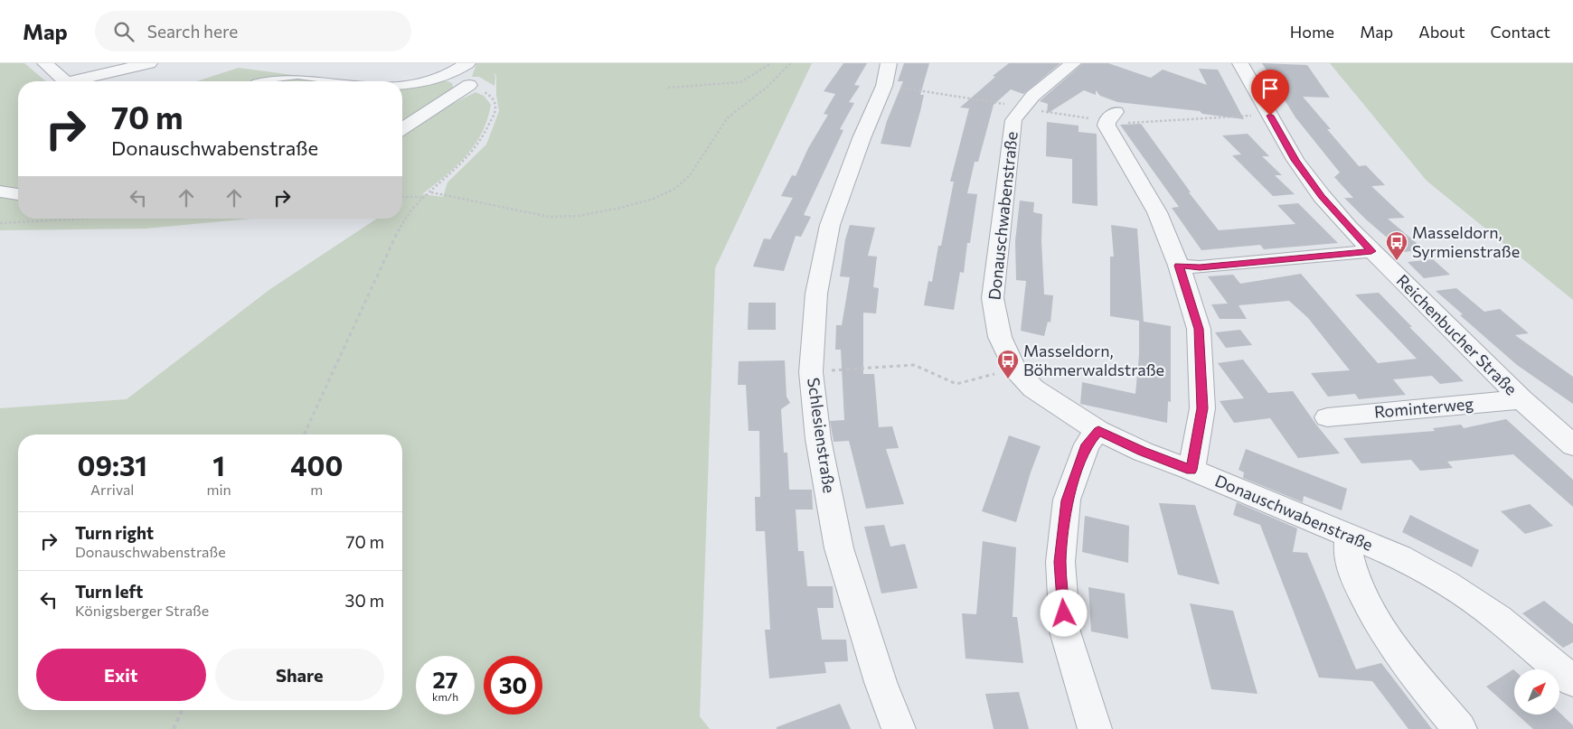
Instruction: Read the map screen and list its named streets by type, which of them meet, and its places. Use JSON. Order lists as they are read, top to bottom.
{
  "streets": {
    "street": [
      "Donauschwabenstraße",
      "Reichenbucher Straße",
      "Rominterweg",
      "Schlesienstraße"
    ]
  },
  "crossings": [
    ["Reichenbucher Straße", "Rominterweg"]
  ],
  "places": {
    "bus stop": ["Masseldorn, Syrmienstraße", "Masseldorn, Böhmerwaldstraße"]
  },
  "north": "top right",
  "page": {
    "header": "Map",
    "search": "Search here",
    "nav": [
      "Home",
      "Map",
      "About",
      "Contact"
    ],
    "turn": ["70 m", "Donauschwabenstraße"],
    "eta": [
      "09:31",
      "Arrival",
      "1",
      "min",
      "400",
      "m"
    ],
    "list": [
      {
        "name": "Turn right",
        "note": "Donauschwabenstraße",
        "value": "70 m"
      },
      {
        "name": "Turn left",
        "note": "Königsberger Straße",
        "value": "30 m"
      }
    ],
    "buttons": ["Exit", "Share"],
    "speed": "27 km/h",
    "limit": "30"
  }
}
